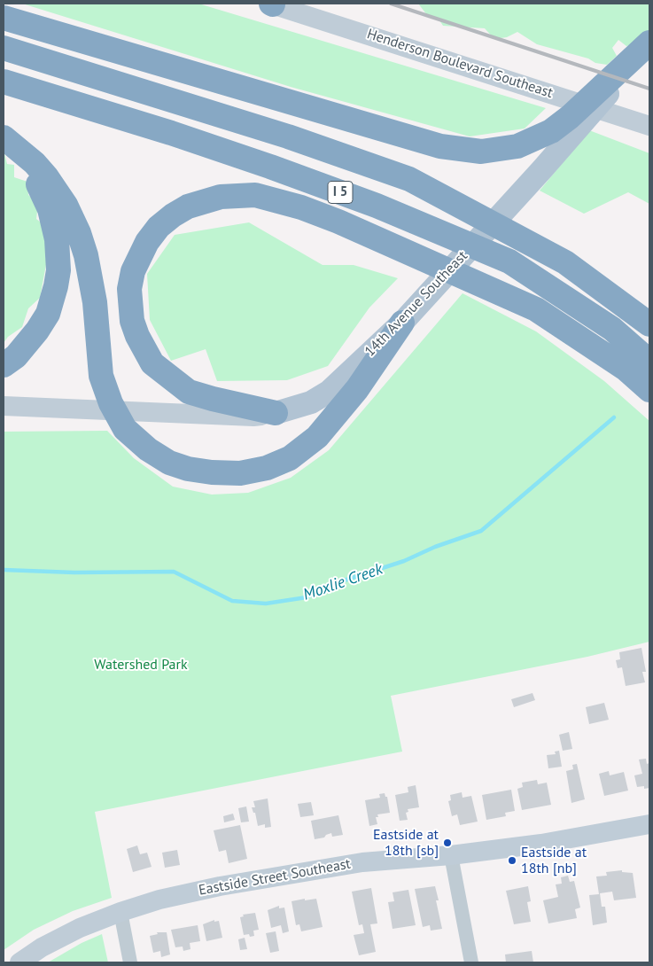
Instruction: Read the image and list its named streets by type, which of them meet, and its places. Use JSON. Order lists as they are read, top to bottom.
{
  "streets": {
    "highway": ["I 5"],
    "main road": ["Henderson Boulevard Southeast", "14th Avenue Southeast", "Eastside Street Southeast"]
  },
  "water": ["Moxlie Creek"],
  "parks": ["Watershed Park"],
  "places": ["Eastside at 18th [sb]", "Eastside at 18th [nb]"]
}
